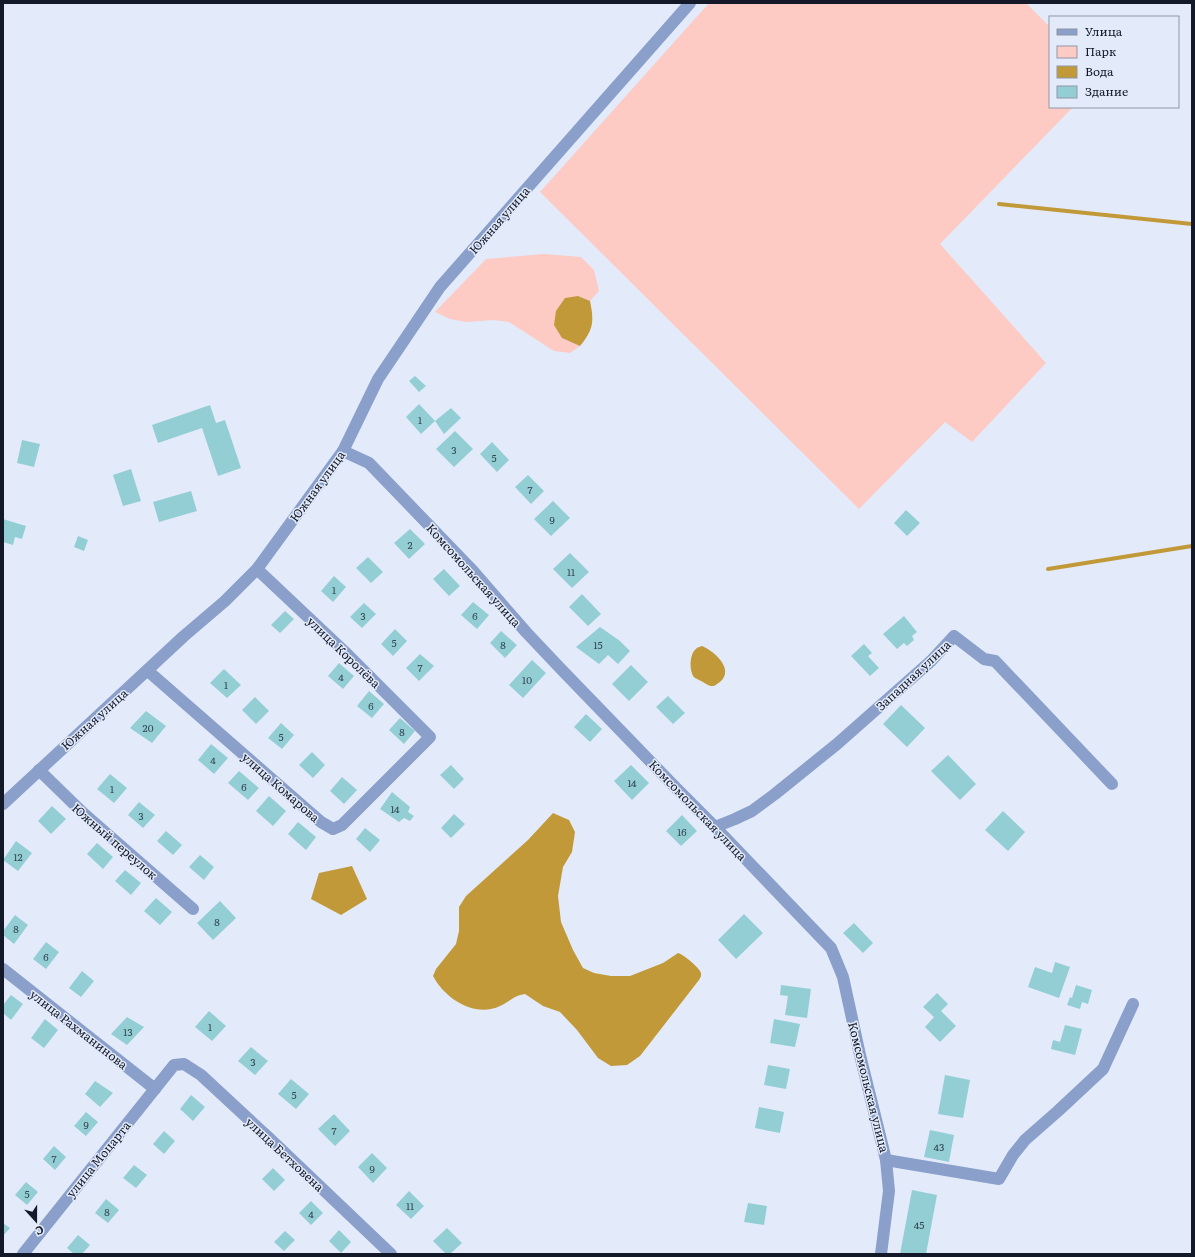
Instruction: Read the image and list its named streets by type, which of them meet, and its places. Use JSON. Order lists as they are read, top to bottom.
{
  "streets": {
    "street": [
      "Южная улица",
      "Комсомольская улица",
      "улица Королёва",
      "Западная улица",
      "улица Комарова",
      "Южный переулок",
      "улица Рахманинова",
      "улица Бетховена",
      "улица Моцарта"
    ]
  },
  "crossings": [
    ["Южная улица", "Комсомольская улица"],
    ["Южная улица", "улица Королёва"],
    ["Южная улица", "улица Комарова"],
    ["Южная улица", "Южный переулок"],
    ["Комсомольская улица", "Западная улица"],
    ["улица Королёва", "улица Комарова"],
    ["улица Рахманинова", "улица Моцарта"],
    ["улица Бетховена", "улица Моцарта"]
  ],
  "house_numbers": [
    "1",
    "3",
    "5",
    "7",
    "9",
    "2",
    "11",
    "1",
    "3",
    "6",
    "5",
    "8",
    "15",
    "7",
    "4",
    "10",
    "1",
    "6",
    "20",
    "8",
    "5",
    "4",
    "14",
    "6",
    "1",
    "14",
    "3",
    "16",
    "12",
    "8",
    "8",
    "6",
    "1",
    "13",
    "3",
    "5",
    "9",
    "7",
    "43",
    "7",
    "9",
    "5",
    "11",
    "8",
    "4",
    "45"
  ],
  "legend": [
    "Улица",
    "Парк",
    "Вода",
    "Здание"
  ],
  "north": "bottom"
}
